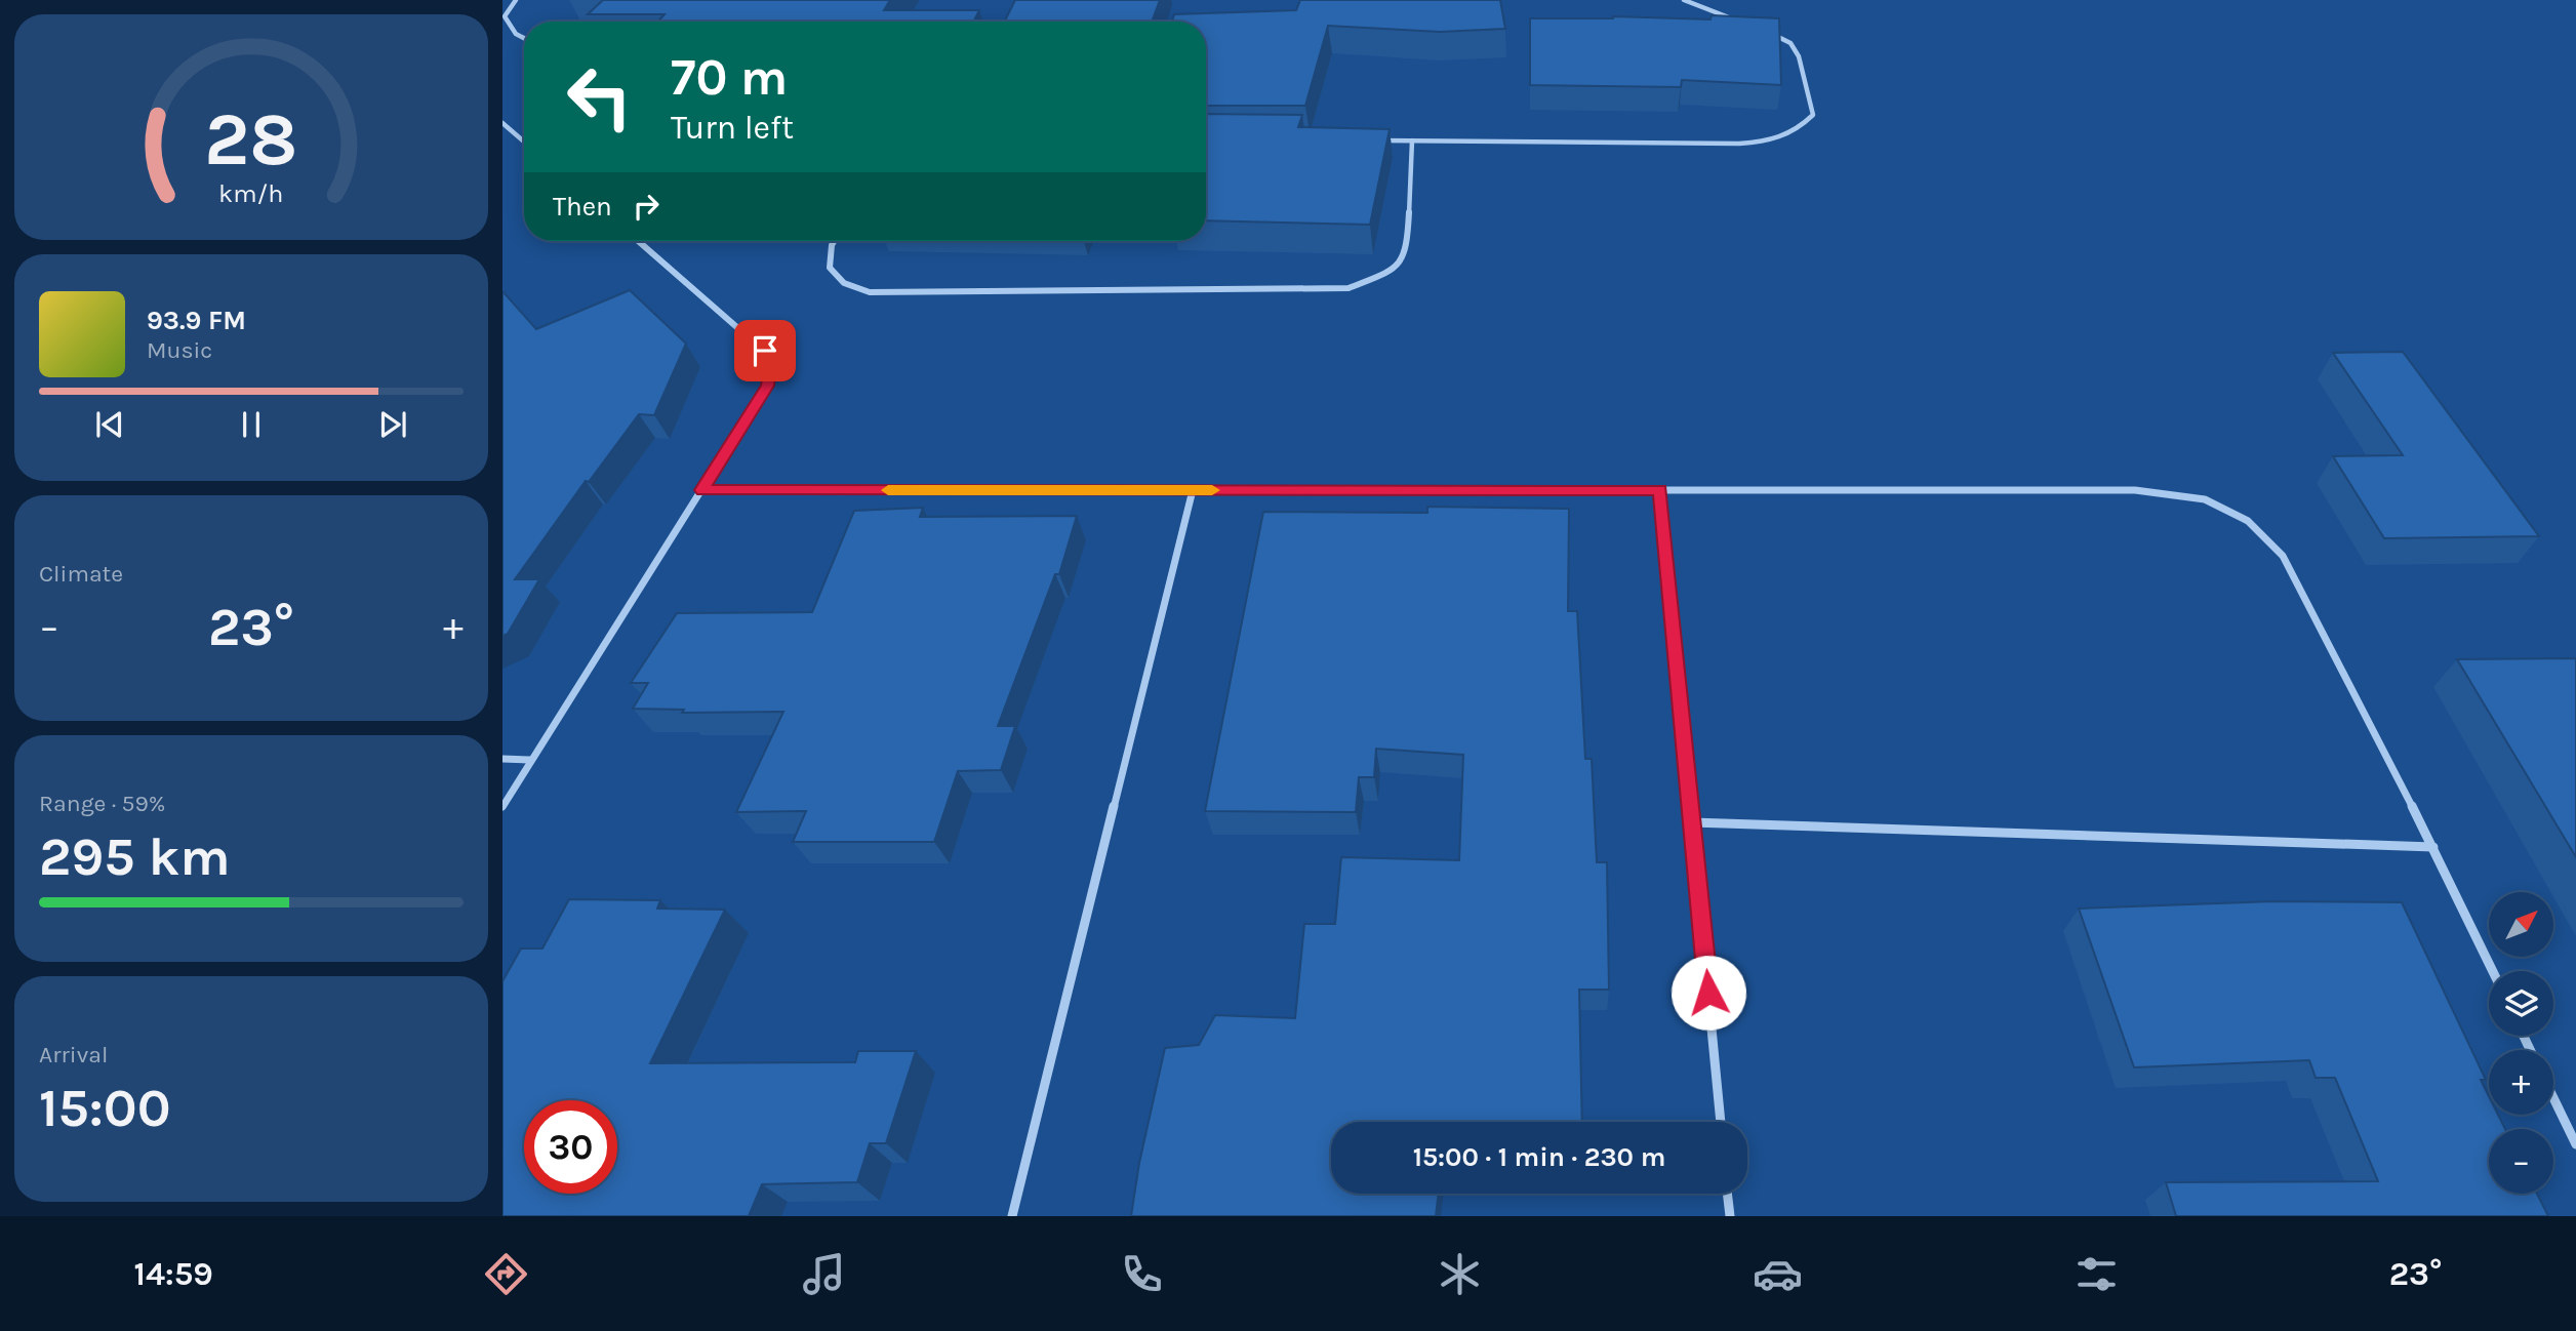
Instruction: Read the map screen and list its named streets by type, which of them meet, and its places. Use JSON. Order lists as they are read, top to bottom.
{
  "north": "top right",
  "page": {
    "turn": ["70 m", "Turn left"],
    "then": "Then",
    "song": ["93.9 FM", "Music"],
    "tile": [
      "Climate",
      ["Range · 59%", "295 km"],
      ["Arrival", "15:00"]
    ],
    "heat": ["−", "23°", "+"],
    "map_buttons": ["+", "−"],
    "limit": "30",
    "trip": "15:00 · 1 min · 230 m",
    "tabs": ["14:59", "23°"],
    "gauge": ["28", "km/h"]
  }
}
